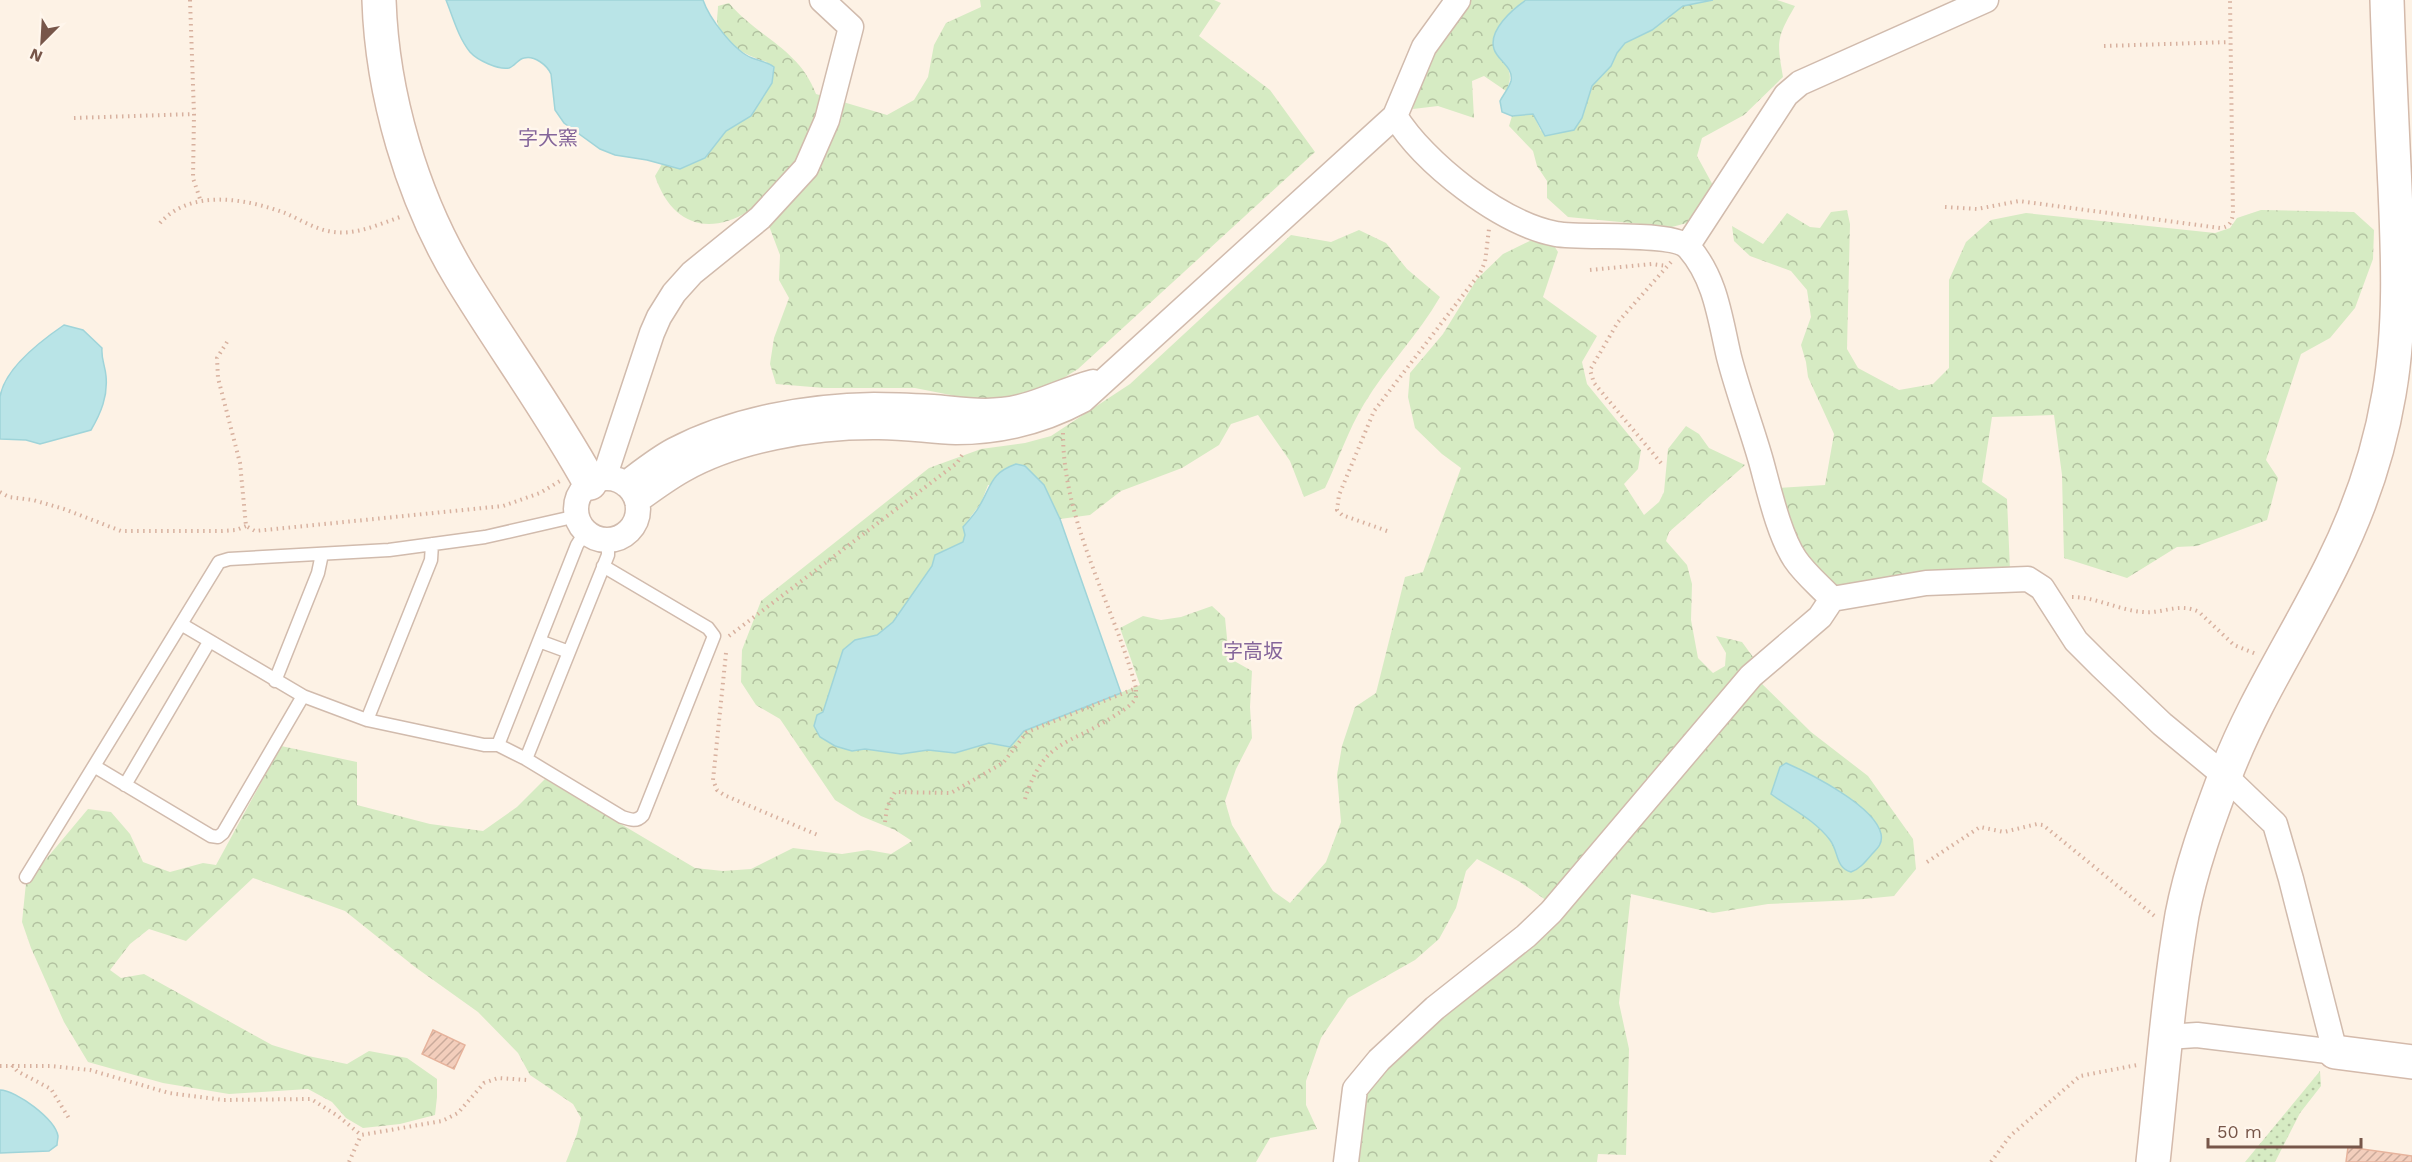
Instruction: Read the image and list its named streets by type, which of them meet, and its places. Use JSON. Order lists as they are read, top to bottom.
{
  "districts": ["字大窯", "字高坂"],
  "scale_bar": "50 m",
  "north": "bottom left"
}
